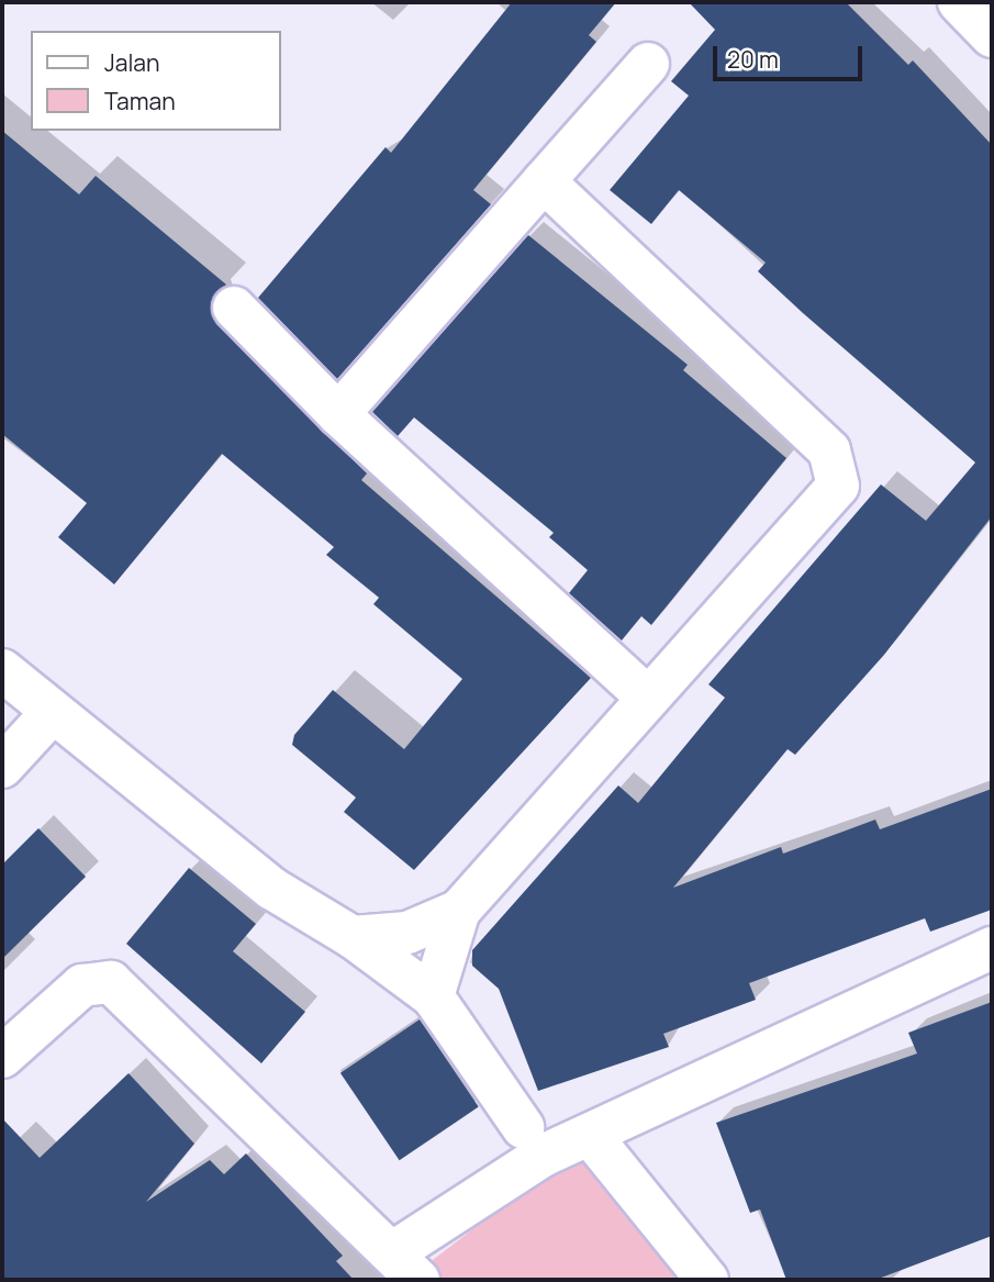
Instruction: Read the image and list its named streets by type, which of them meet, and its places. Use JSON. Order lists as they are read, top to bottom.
{
  "legend": ["Jalan", "Taman"],
  "scale_bar": "20 m"
}
